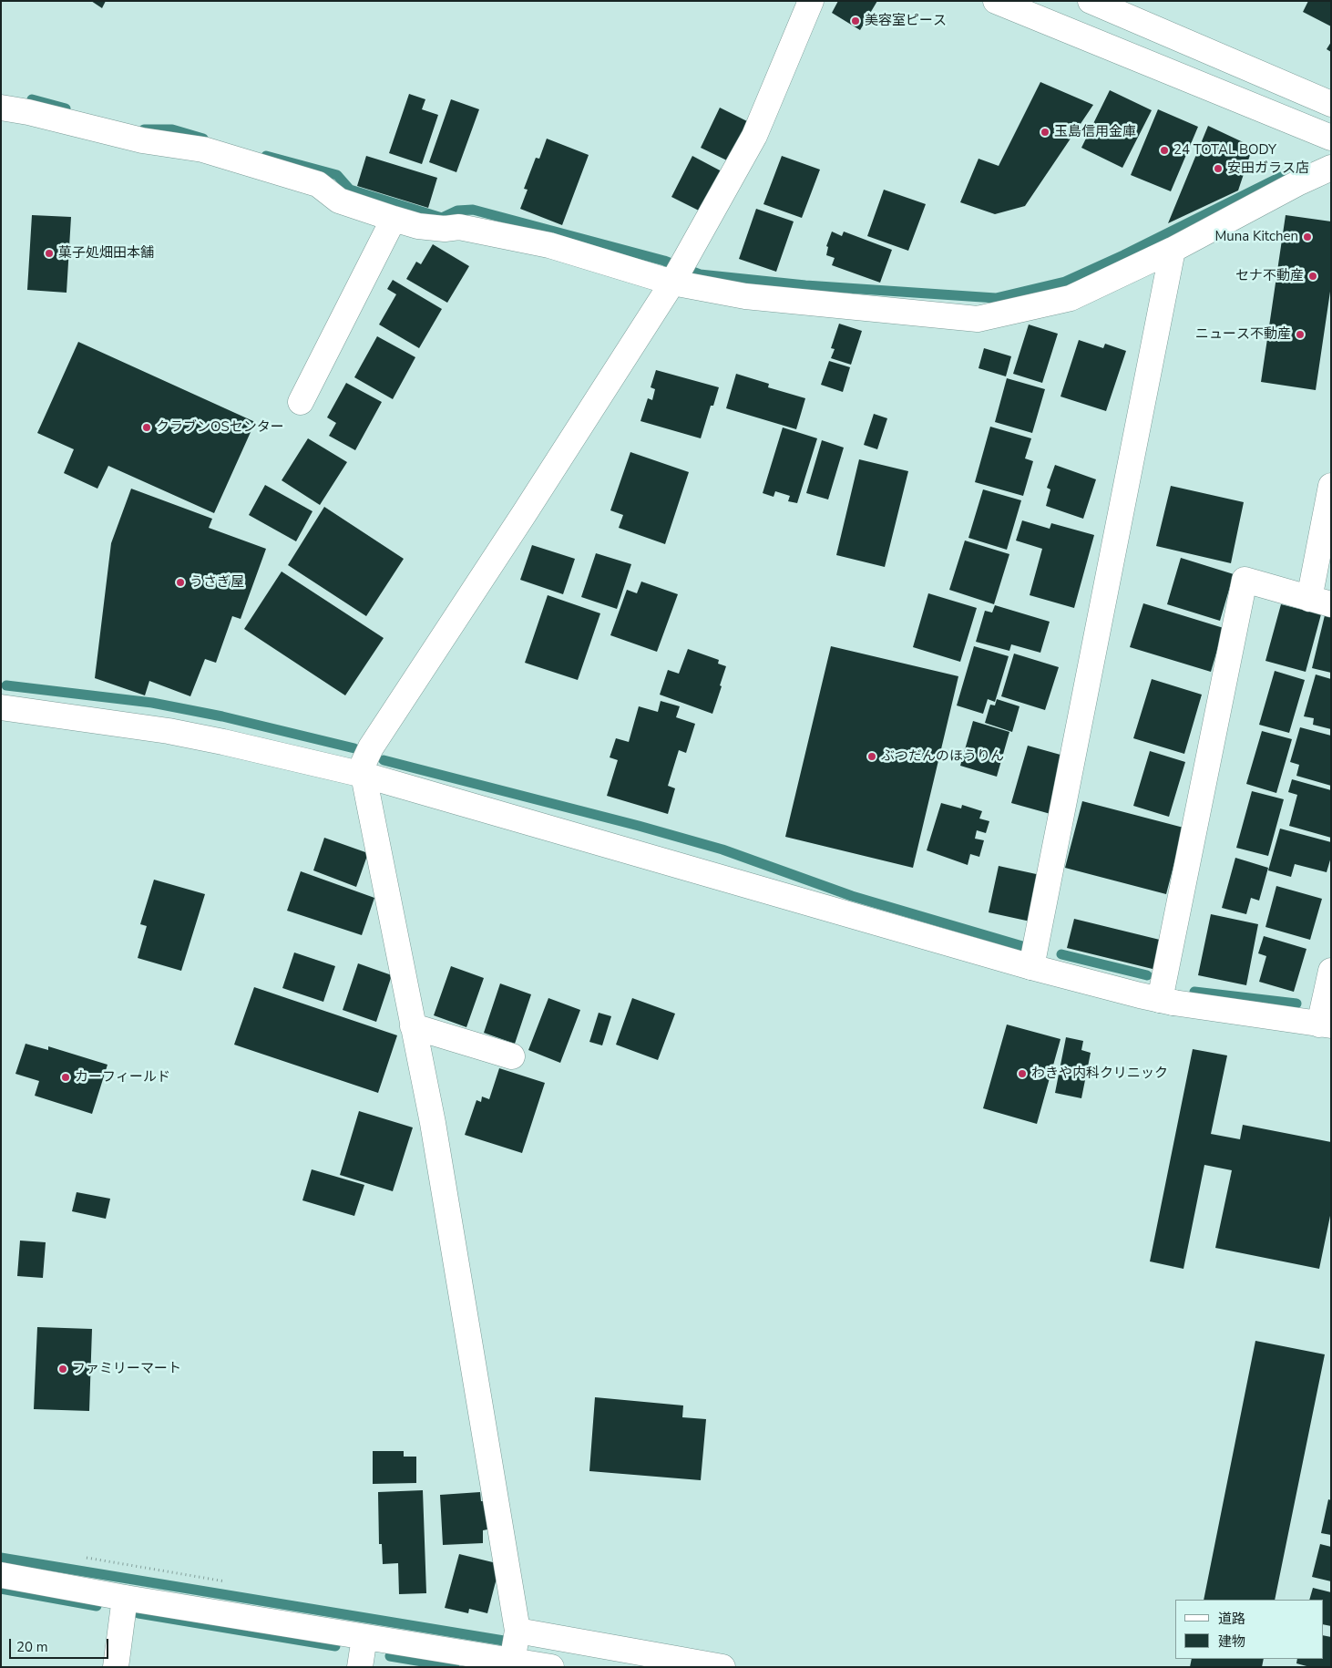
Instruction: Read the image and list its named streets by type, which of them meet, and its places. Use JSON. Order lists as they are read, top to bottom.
{
  "places": [
    "美容室ピース",
    "玉島信用金庫",
    "24 TOTAL BODY",
    "安田ガラス店",
    "Muna Kitchen",
    "菓子処畑田本舗",
    "セナ不動産",
    "ニュース不動産",
    "クラブンOSセンター",
    "うさぎ屋",
    "ぶつだんのほうりん",
    "わきや内科クリニック",
    "カーフィールド",
    "ファミリーマート"
  ],
  "legend": ["道路", "建物"],
  "scale_bar": "20 m"
}
